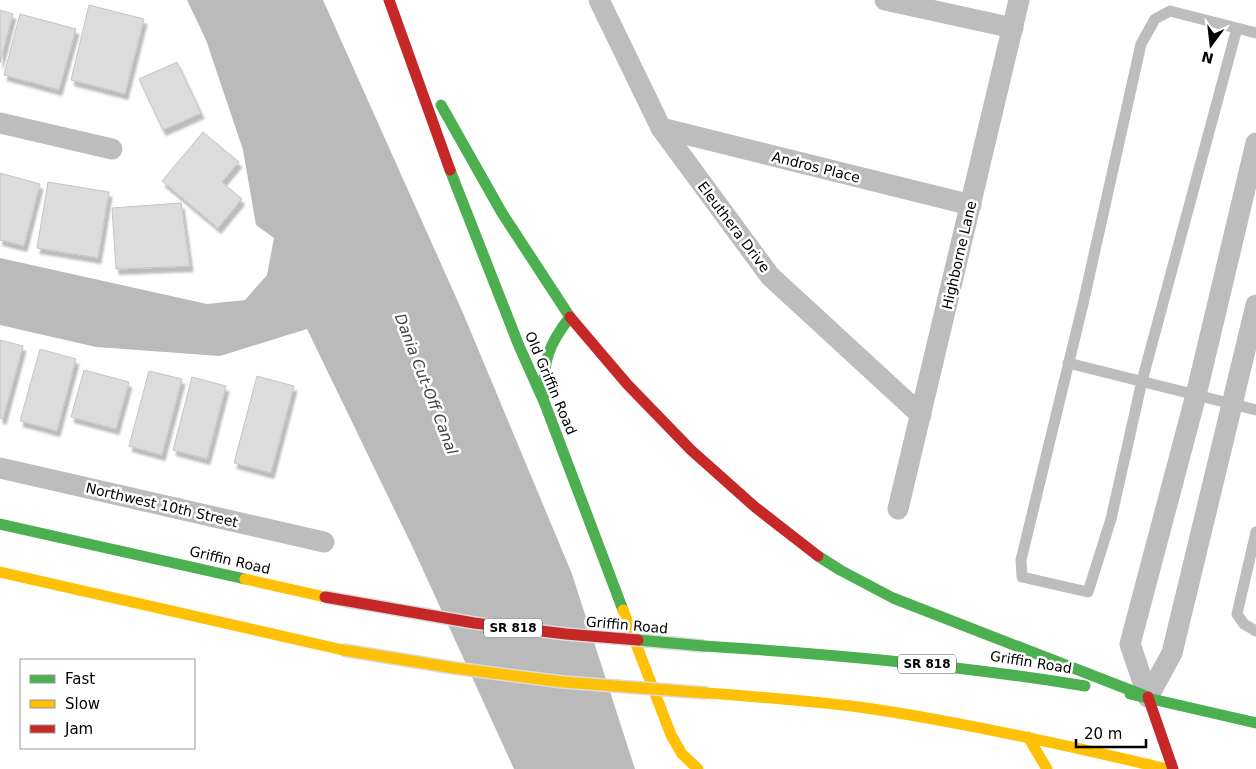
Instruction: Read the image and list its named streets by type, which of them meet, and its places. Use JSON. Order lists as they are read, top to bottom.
{
  "streets": {
    "main road": ["Old Griffin Road", "Griffin Road", "SR 818"],
    "street": [
      "Andros Place",
      "Eleuthera Drive",
      "Highborne Lane",
      "Northwest 10th Street"
    ]
  },
  "crossings": [
    ["Andros Place", "Eleuthera Drive"],
    ["Andros Place", "Highborne Lane"],
    ["Eleuthera Drive", "Highborne Lane"],
    ["Old Griffin Road", "Griffin Road"]
  ],
  "water": ["Dania Cut-Off Canal"],
  "legend": ["Fast", "Slow", "Jam"],
  "scale_bar": "20 m",
  "north": "bottom"
}
